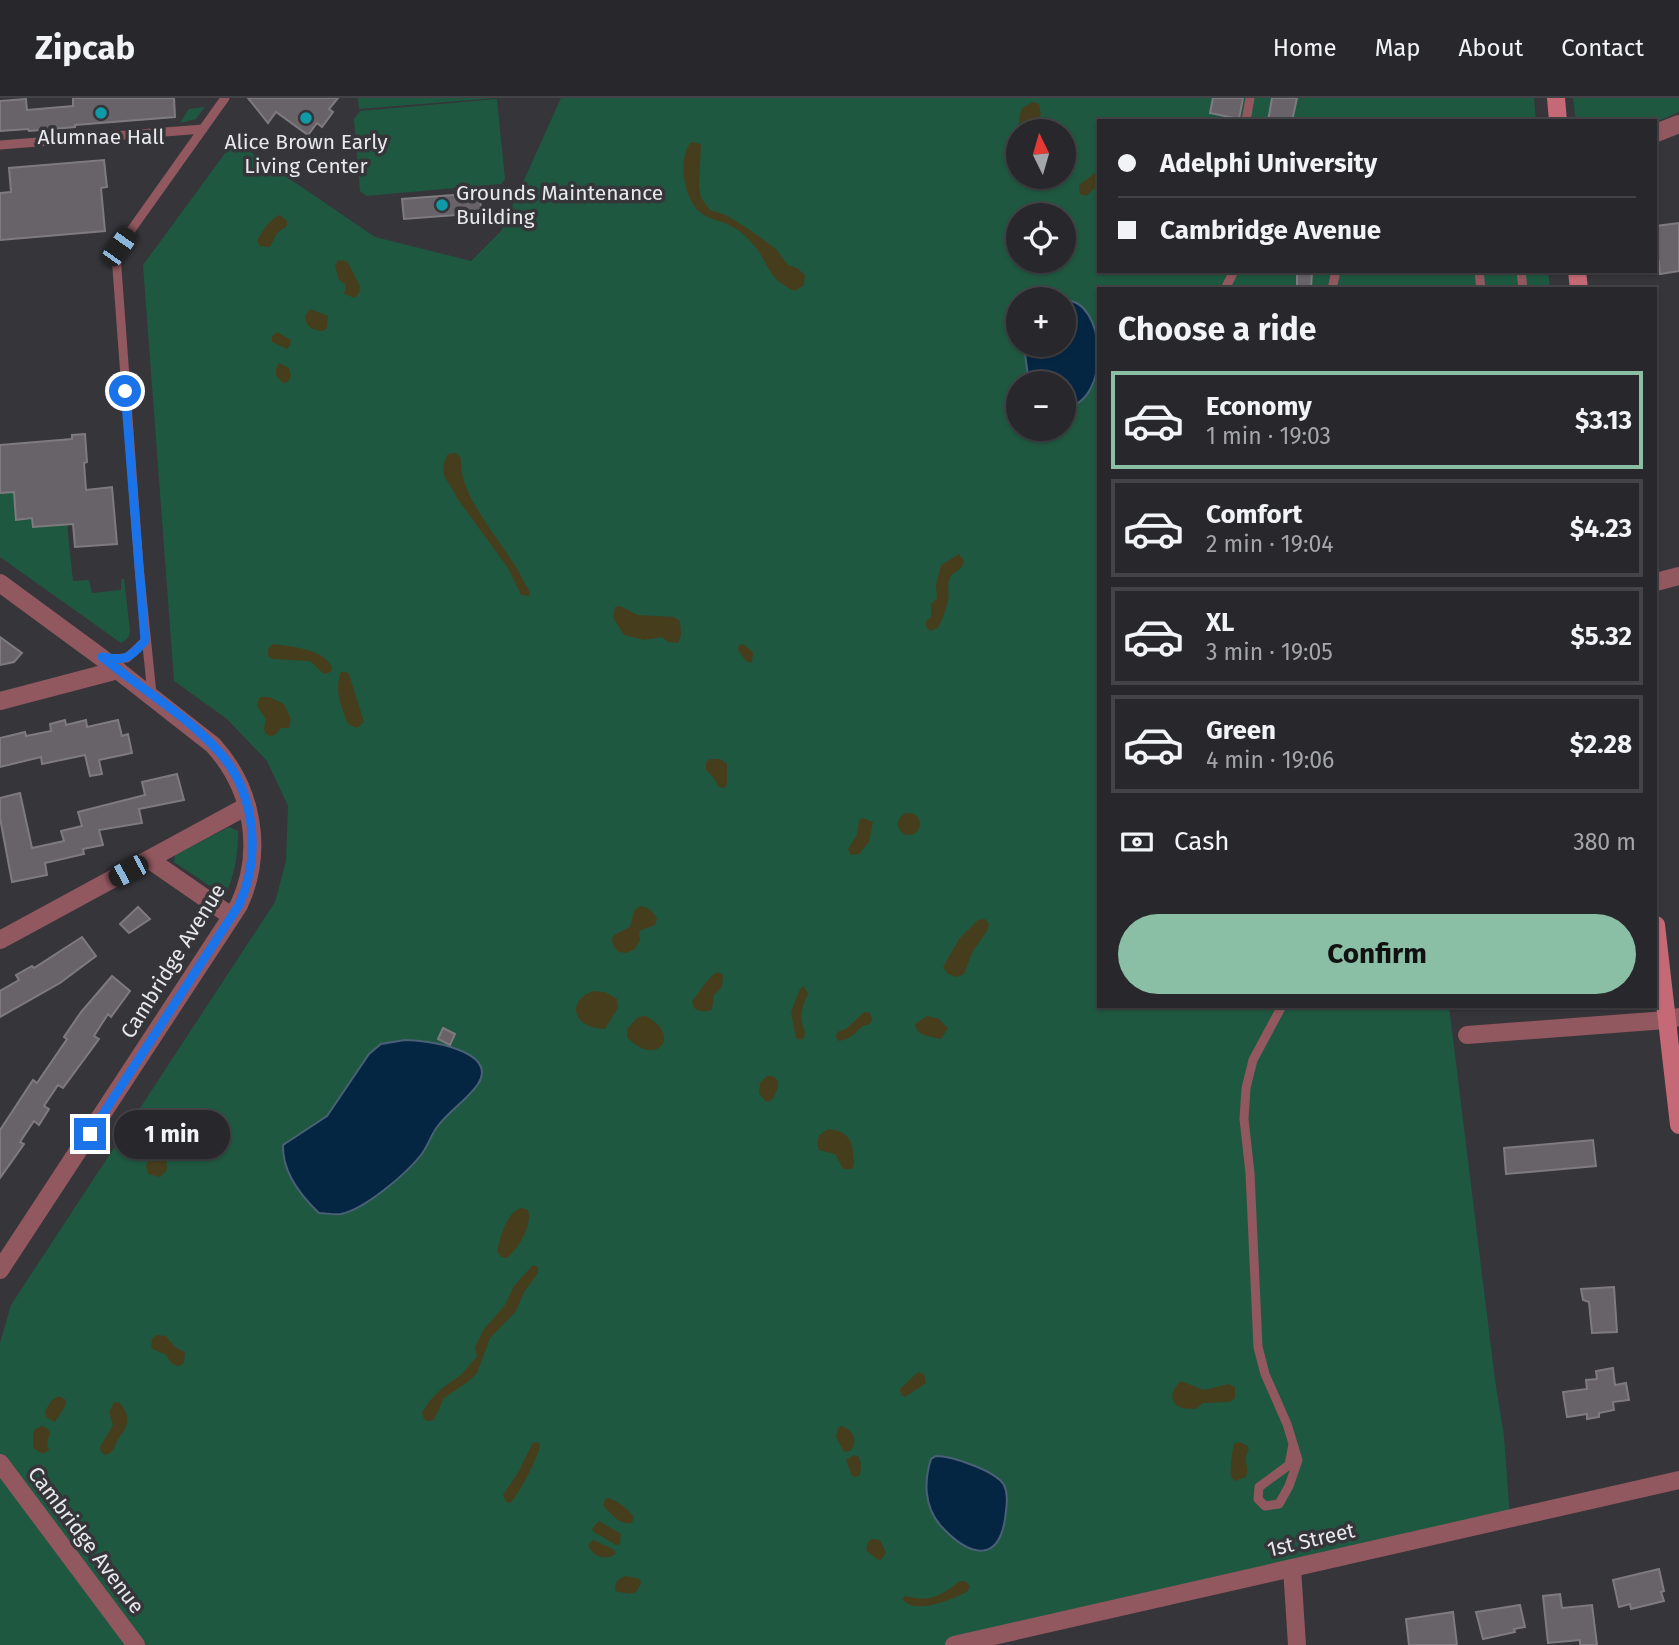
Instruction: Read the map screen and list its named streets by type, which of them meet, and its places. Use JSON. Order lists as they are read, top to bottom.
{
  "streets": {
    "street": ["Cambridge Avenue", "1st Street"]
  },
  "places": ["Alumnae Hall", "Alice Brown Early Living Center", "Grounds Maintenance Building"],
  "north": "top",
  "page": {
    "header": "Zipcab",
    "nav": [
      "Home",
      "Map",
      "About",
      "Contact"
    ],
    "map_buttons": ["+", "−"],
    "banner": ["Adelphi University", "Cambridge Avenue"],
    "heading": "Choose a ride",
    "list": [
      {
        "name": "Economy",
        "note": "1 min · 19:03",
        "value": "$3.13"
      },
      {
        "name": "Comfort",
        "note": "2 min · 19:04",
        "value": "$4.23"
      },
      {
        "name": "XL",
        "note": "3 min · 19:05",
        "value": "$5.32"
      },
      {
        "name": "Green",
        "note": "4 min · 19:06",
        "value": "$2.28"
      }
    ],
    "pay": ["Cash", "380 m"],
    "buttons": "Confirm",
    "bubble": "1 min"
  }
}
